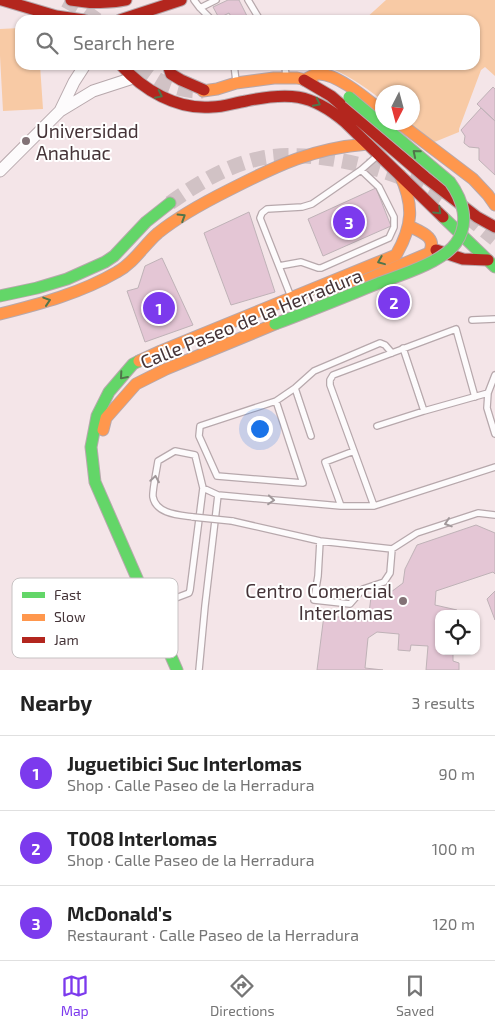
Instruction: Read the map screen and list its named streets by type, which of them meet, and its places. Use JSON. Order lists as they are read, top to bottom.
{
  "streets": {
    "main road": ["Calle Paseo de la Herradura"]
  },
  "places": ["Universidad Anahuac", "Centro Comercial Interlomas"],
  "legend": ["Fast", "Slow", "Jam"],
  "north": "bottom",
  "page": {
    "search": "Search here",
    "pins": ["3", "2", "1"],
    "heading": ["Nearby", "3 results"],
    "list": [
      {
        "mark": "1",
        "name": "Juguetibici Suc Interlomas",
        "note": "Shop · Calle Paseo de la Herradura",
        "value": "90 m"
      },
      {
        "mark": "2",
        "name": "T008 Interlomas",
        "note": "Shop · Calle Paseo de la Herradura",
        "value": "100 m"
      },
      {
        "mark": "3",
        "name": "McDonald's",
        "note": "Restaurant · Calle Paseo de la Herradura",
        "value": "120 m"
      }
    ],
    "nav": ["Map", "Directions", "Saved"]
  }
}
